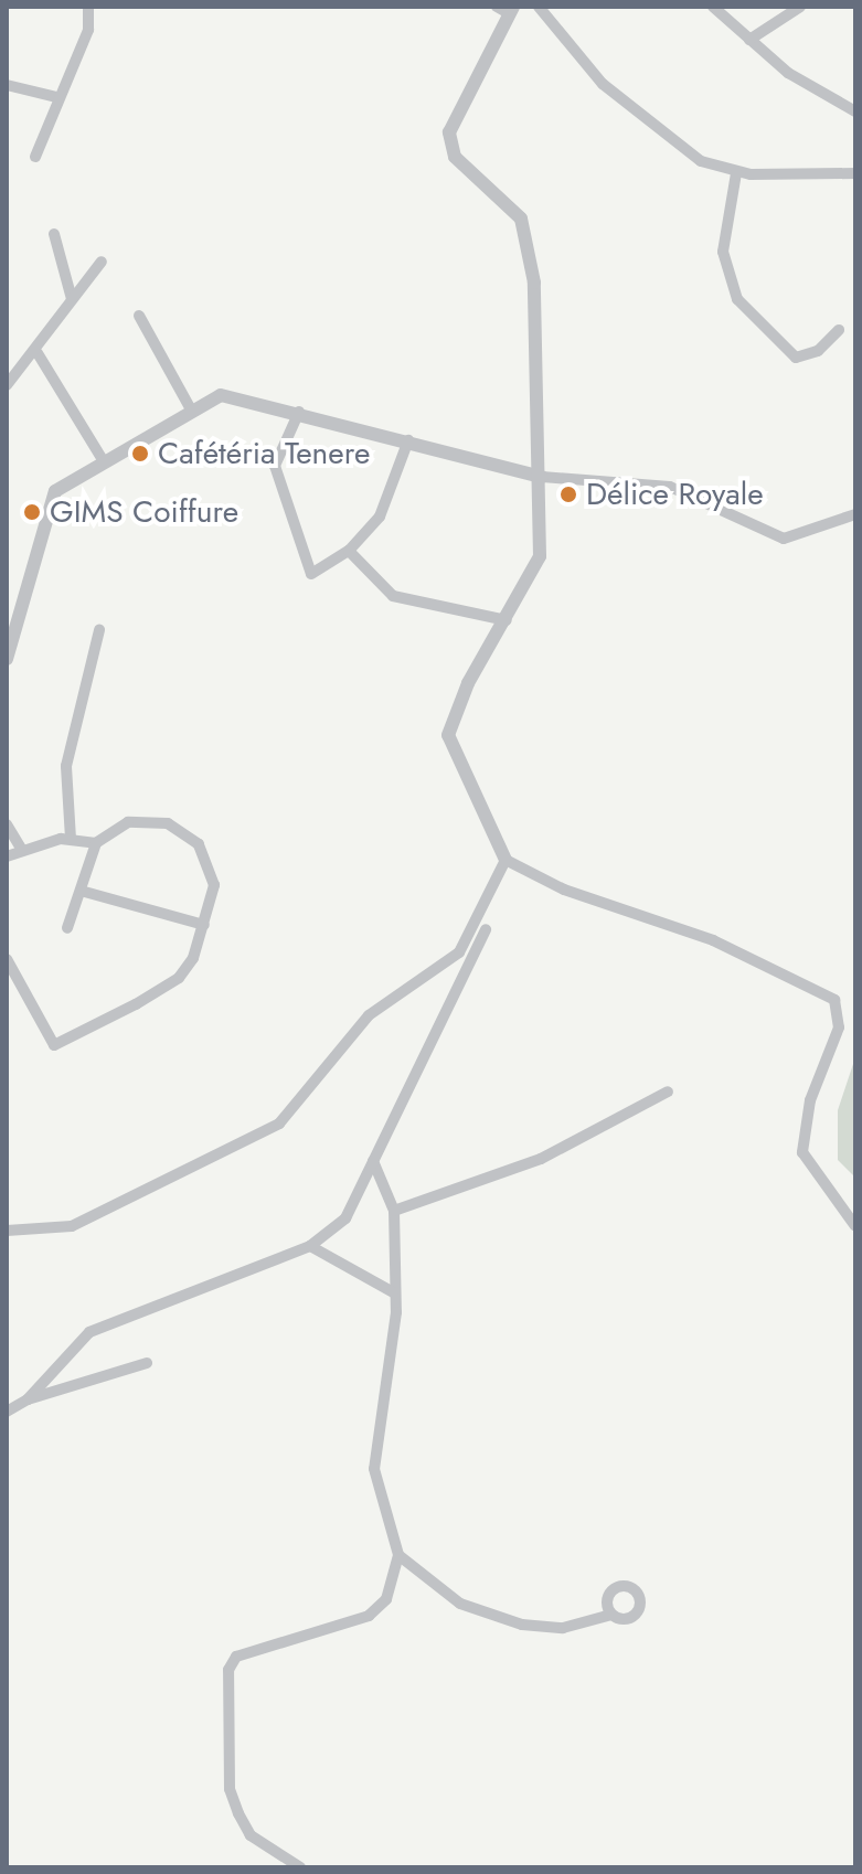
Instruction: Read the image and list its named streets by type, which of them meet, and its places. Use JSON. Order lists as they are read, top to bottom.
{
  "places": ["Cafétéria Tenere", "Délice Royale", "GIMS Coiffure"]
}
